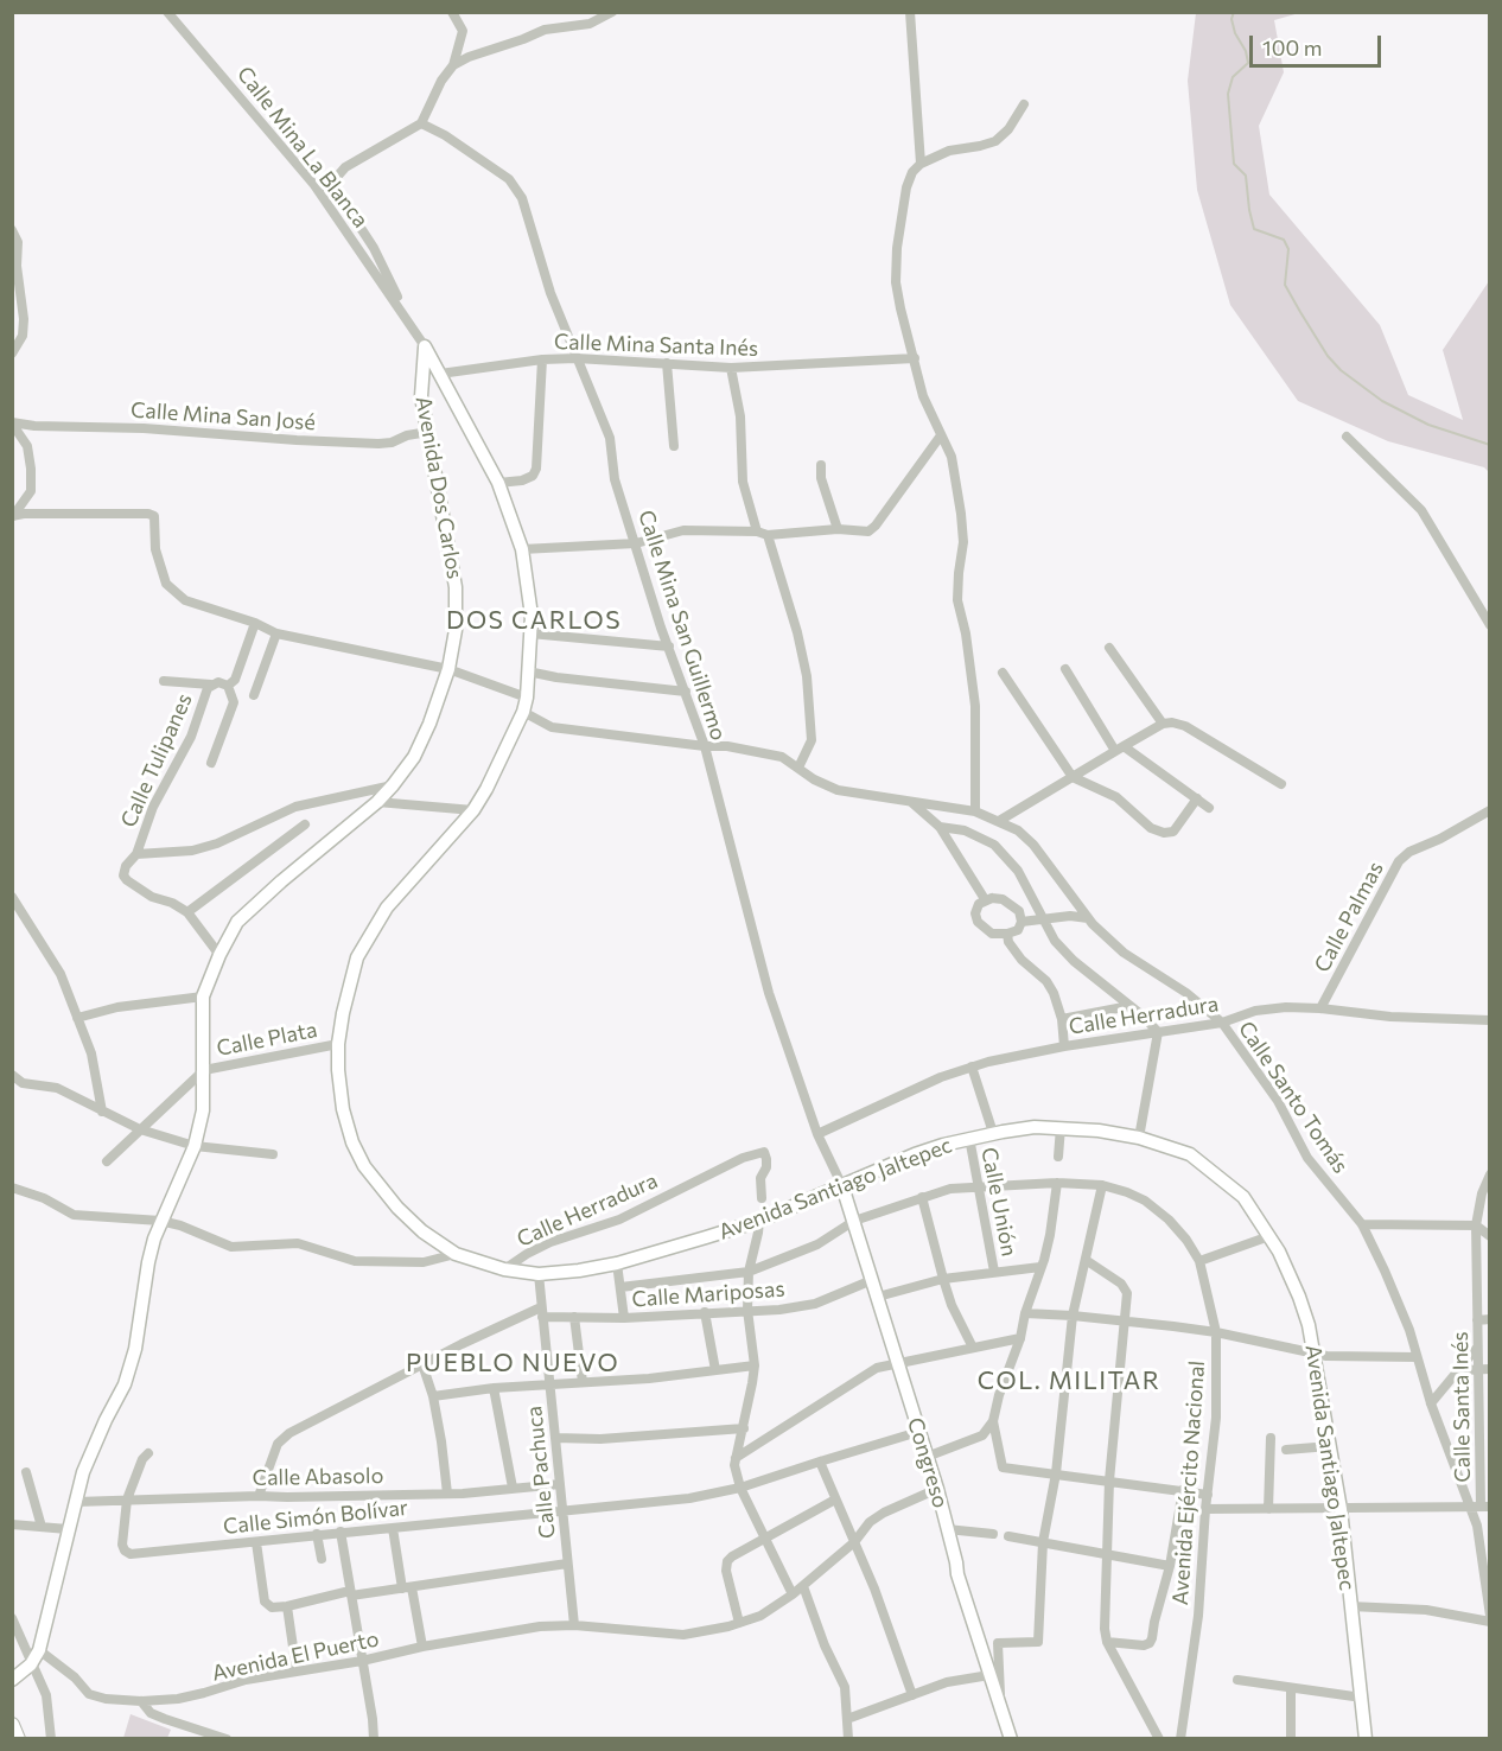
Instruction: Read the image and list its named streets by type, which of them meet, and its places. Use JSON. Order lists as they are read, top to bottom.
{
  "streets": {
    "street": [
      "Calle Mina La Blanca",
      "Calle Mina Santa Inés",
      "Calle Mina San José",
      "Avenida Dos Carlos",
      "Calle Mina San Guillermo",
      "Calle Tulipanes",
      "Calle Palmas",
      "Calle Herradura",
      "Calle Plata",
      "Calle Santo Tomás",
      "Avenida Santiago Jaltepec",
      "Calle Unión",
      "Calle Mariposas",
      "Calle Santa Inés",
      "Congreso",
      "Calle Pachuca",
      "Calle Abasolo",
      "Avenida Ejército Nacional",
      "Calle Simón Bolívar",
      "Avenida El Puerto"
    ]
  },
  "crossings": [
    ["Calle Mina La Blanca", "Avenida Dos Carlos"],
    ["Calle Mina La Blanca", "Avenida Santiago Jaltepec"],
    ["Calle Mina Santa Inés", "Calle Mina San Guillermo"],
    ["Calle Mina Santa Inés", "Avenida Santiago Jaltepec"],
    ["Calle Mina San José", "Avenida Dos Carlos"],
    ["Avenida Dos Carlos", "Avenida Santiago Jaltepec"],
    ["Calle Mina San Guillermo", "Calle Herradura"],
    ["Calle Mina San Guillermo", "Calle Santo Tomás"],
    ["Calle Mina San Guillermo", "Avenida Santiago Jaltepec"],
    ["Calle Mina San Guillermo", "Congreso"],
    ["Calle Palmas", "Calle Herradura"],
    ["Calle Herradura", "Calle Santo Tomás"],
    ["Calle Herradura", "Avenida Santiago Jaltepec"],
    ["Calle Plata", "Avenida Santiago Jaltepec"],
    ["Calle Santo Tomás", "Avenida Santiago Jaltepec"],
    ["Avenida Santiago Jaltepec", "Calle Unión"],
    ["Avenida Santiago Jaltepec", "Congreso"],
    ["Avenida Santiago Jaltepec", "Calle Pachuca"],
    ["Calle Unión", "Avenida Ejército Nacional"],
    ["Calle Mariposas", "Congreso"],
    ["Calle Mariposas", "Calle Pachuca"],
    ["Congreso", "Avenida Ejército Nacional"],
    ["Congreso", "Calle Simón Bolívar"],
    ["Congreso", "Avenida El Puerto"],
    ["Calle Pachuca", "Calle Abasolo"],
    ["Calle Pachuca", "Calle Simón Bolívar"],
    ["Calle Pachuca", "Avenida El Puerto"],
    ["Calle Abasolo", "Calle Simón Bolívar"]
  ],
  "districts": ["DOS CARLOS", "PUEBLO NUEVO", "COL. MILITAR"],
  "scale_bar": "100 m"
}
